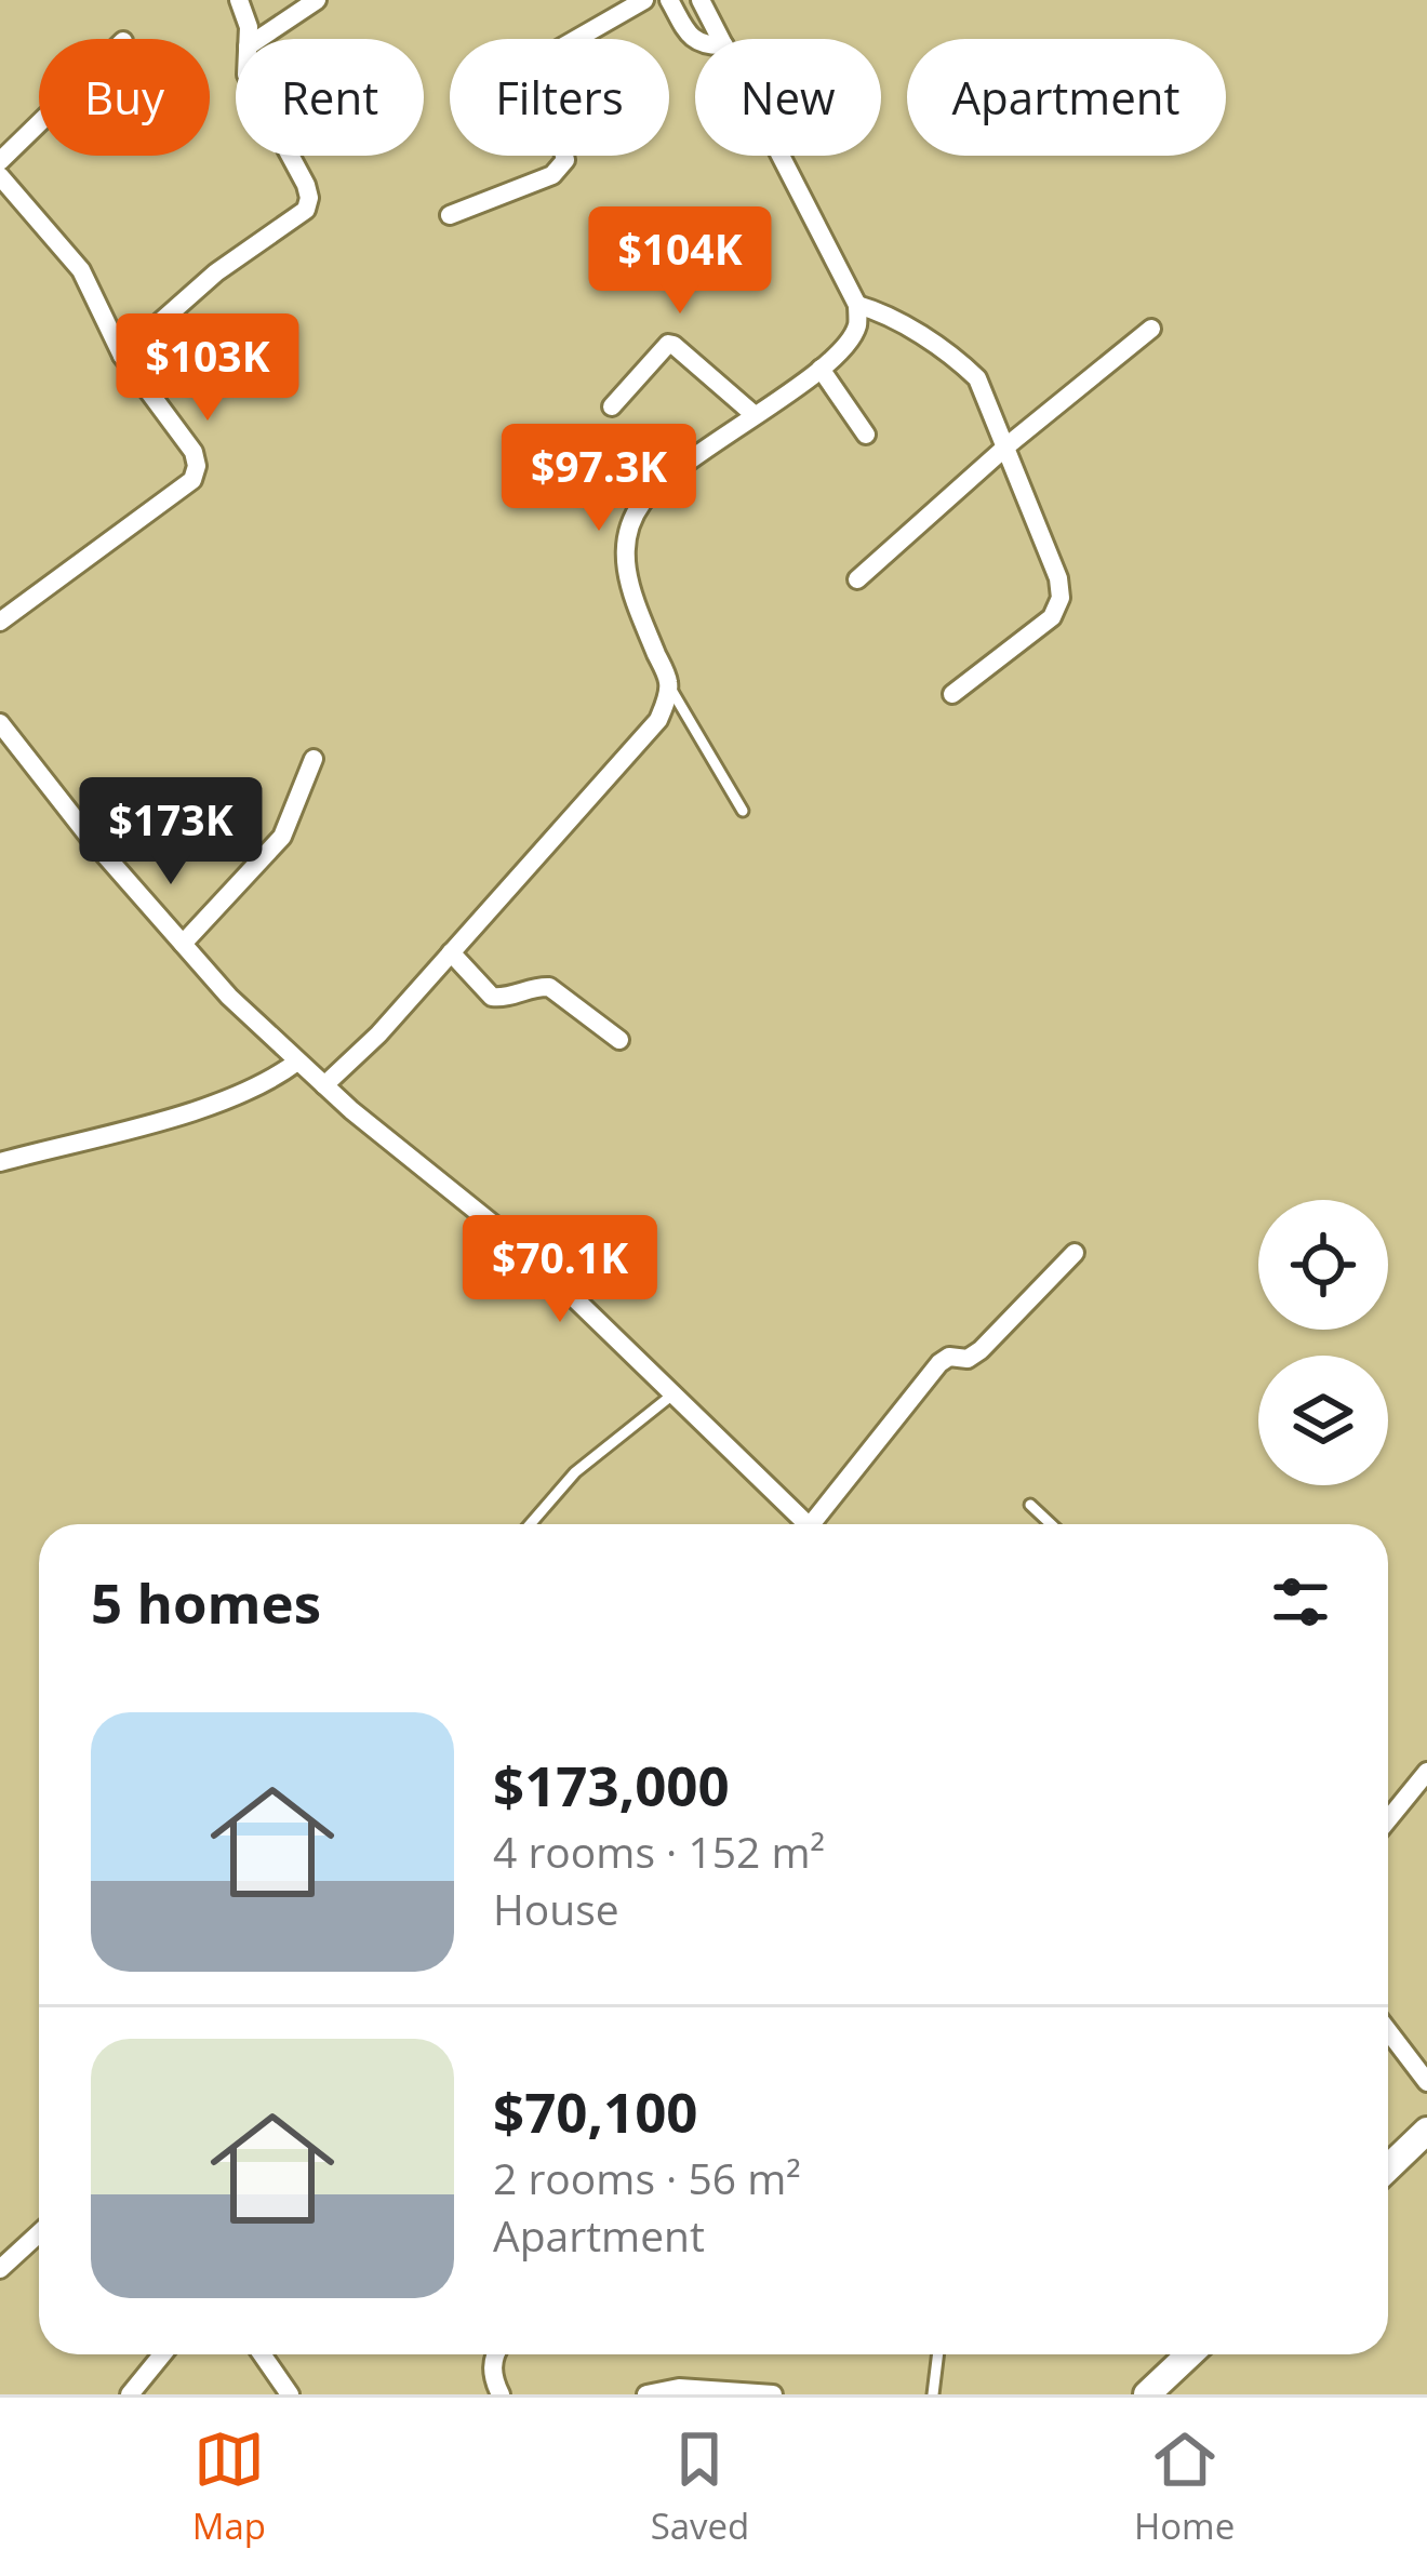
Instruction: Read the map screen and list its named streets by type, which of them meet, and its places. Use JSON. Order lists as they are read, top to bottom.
{
  "page": {
    "chip": [
      "Buy",
      "Rent",
      "Filters",
      "New",
      "Apartment"
    ],
    "price": [
      "$104K",
      "$103K",
      "$97.3K",
      "$173K",
      "$70.1K"
    ],
    "heading": "5 homes",
    "list": [
      {
        "name": "$173,000",
        "note": "4 rooms · 152 m² · House"
      },
      {
        "name": "$70,100",
        "note": "2 rooms · 56 m² · Apartment"
      }
    ],
    "tabs": ["Map", "Saved", "Home"]
  }
}
